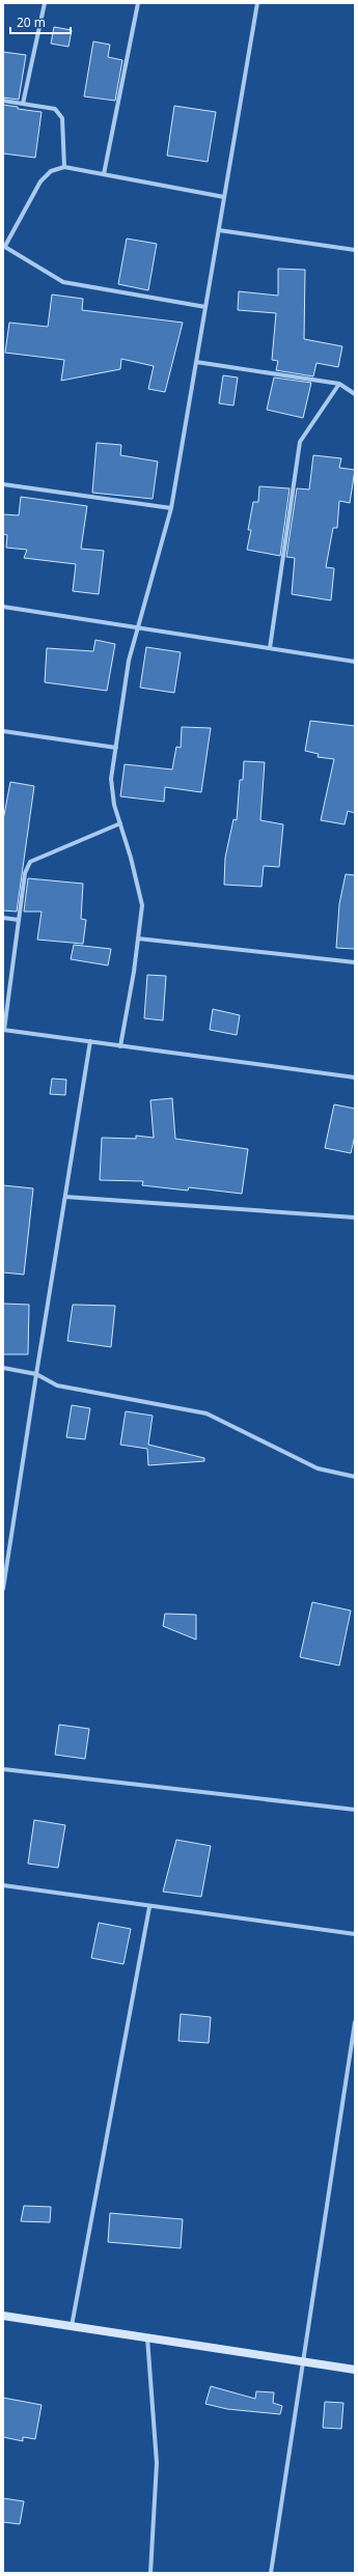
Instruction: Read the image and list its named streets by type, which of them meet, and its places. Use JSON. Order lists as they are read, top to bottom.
{
  "scale_bar": "20 m"
}
